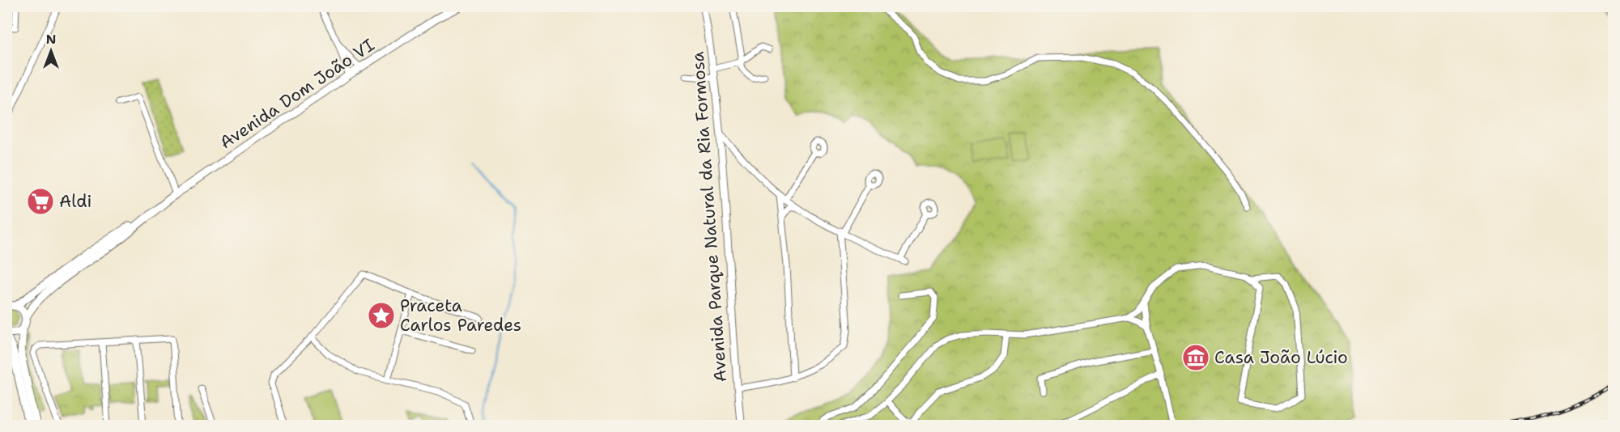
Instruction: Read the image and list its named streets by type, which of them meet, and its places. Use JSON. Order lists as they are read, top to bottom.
{
  "streets": {
    "main road": ["Avenida Dom João VI"],
    "street": ["Avenida Parque Natural da Ria Formosa"]
  },
  "places": {
    "supermarket": ["Aldi"],
    "place": ["Praceta Carlos Paredes"],
    "museum": ["Casa João Lúcio"]
  },
  "north": "top"
}
